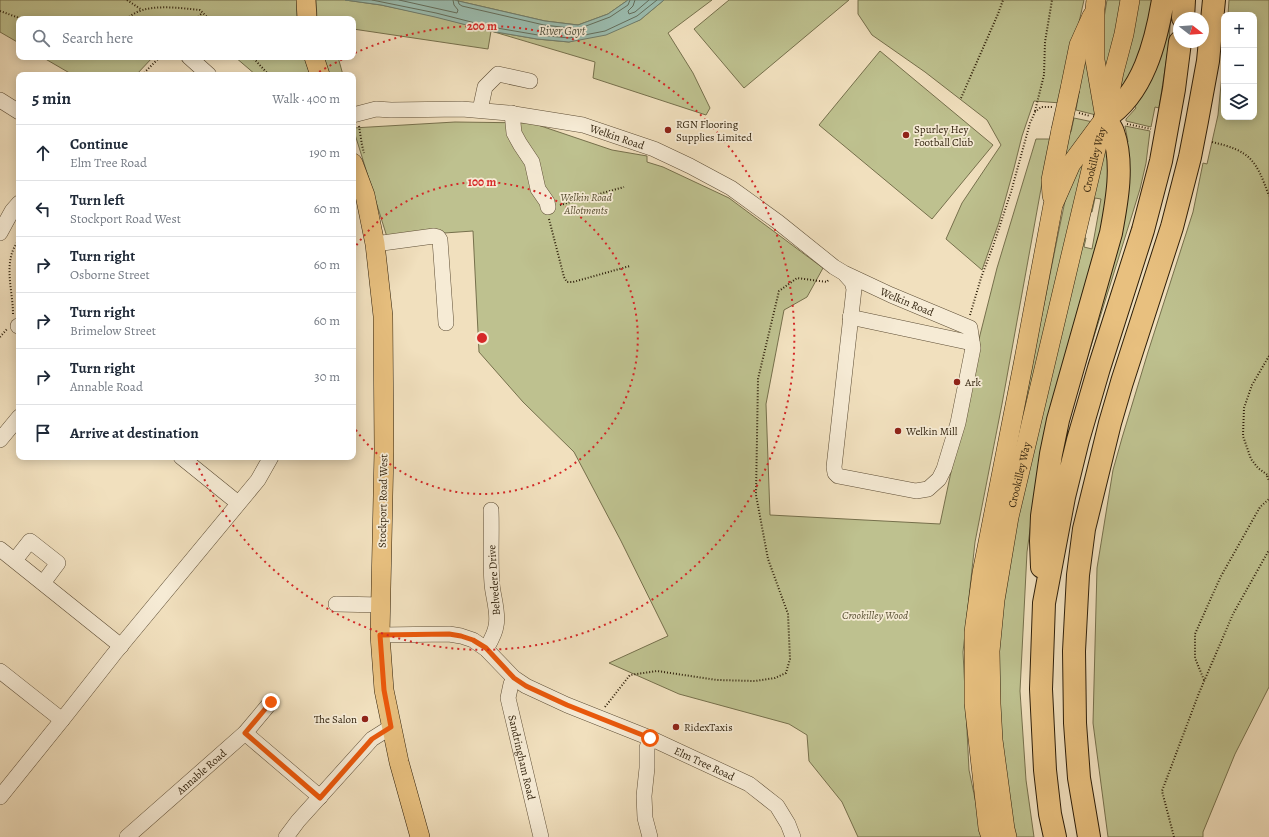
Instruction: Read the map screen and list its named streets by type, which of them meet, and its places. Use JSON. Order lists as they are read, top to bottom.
{
  "streets": {
    "main road": ["Crookilley Way", "Stockport Road West"],
    "street": [
      "Welkin Road",
      "Belvedere Drive",
      "Sandringham Road",
      "Elm Tree Road",
      "Annable Road"
    ]
  },
  "crossings": [
    ["Stockport Road West", "Elm Tree Road"],
    ["Belvedere Drive", "Elm Tree Road"],
    ["Sandringham Road", "Elm Tree Road"]
  ],
  "water": ["River Goyt"],
  "parks": ["Welkin Road Allotments", "Crookilley Wood"],
  "places": [
    "RGN Flooring Supplies Limited",
    "Spurley Hey Football Club",
    "Ark",
    "Welkin Mill",
    "The Salon",
    "RidexTaxis"
  ],
  "north": "right",
  "page": {
    "map_buttons": ["+", "−"],
    "search": "Search here",
    "heading": ["5 min", "Walk · 400 m"],
    "list": [
      ["Continue", "Elm Tree Road", "190 m"],
      ["Turn left", "Stockport Road West", "60 m"],
      ["Turn right", "Osborne Street", "60 m"],
      ["Turn right", "Brimelow Street", "60 m"],
      ["Turn right", "Annable Road", "30 m"],
      "Arrive at destination"
    ]
  },
  "rings": ["200 m", "100 m"]
}
